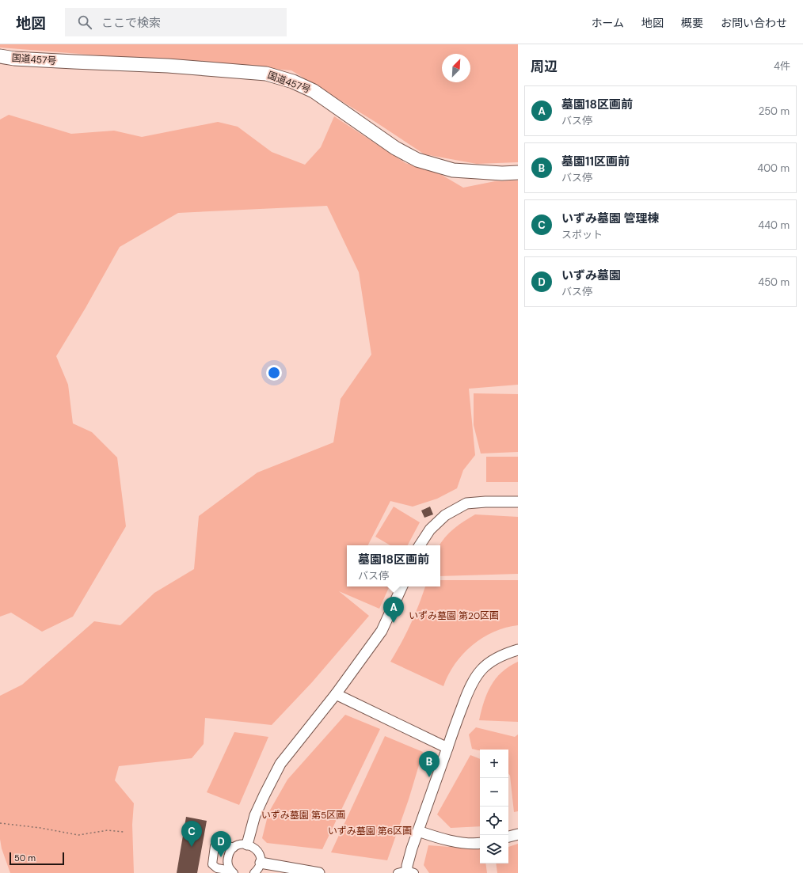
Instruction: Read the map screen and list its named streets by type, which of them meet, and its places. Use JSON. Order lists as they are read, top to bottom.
{
  "streets": {
    "highway": ["国道457号"]
  },
  "parks": ["いずみ墓園 第20区画", "いずみ墓園 第5区画", "いずみ墓園 第6区画"],
  "scale_bar": "50 m",
  "north": "top right",
  "page": {
    "header": "地図",
    "search": "ここで検索",
    "nav": [
      "ホーム",
      "地図",
      "概要",
      "お問い合わせ"
    ],
    "heading": ["周辺", "4件"],
    "list": [
      {
        "mark": "A",
        "name": "墓園18区画前",
        "note": "バス停",
        "value": "250 m"
      },
      {
        "mark": "B",
        "name": "墓園11区画前",
        "note": "バス停",
        "value": "400 m"
      },
      {
        "mark": "C",
        "name": "いずみ墓園 管理棟",
        "note": "スポット",
        "value": "440 m"
      },
      {
        "mark": "D",
        "name": "いずみ墓園",
        "note": "バス停",
        "value": "450 m"
      }
    ],
    "popup": ["墓園18区画前", "バス停"],
    "pins": [
      "A",
      "B",
      "C",
      "D"
    ],
    "map_buttons": ["+", "−"],
    "scale": "50 m"
  }
}
